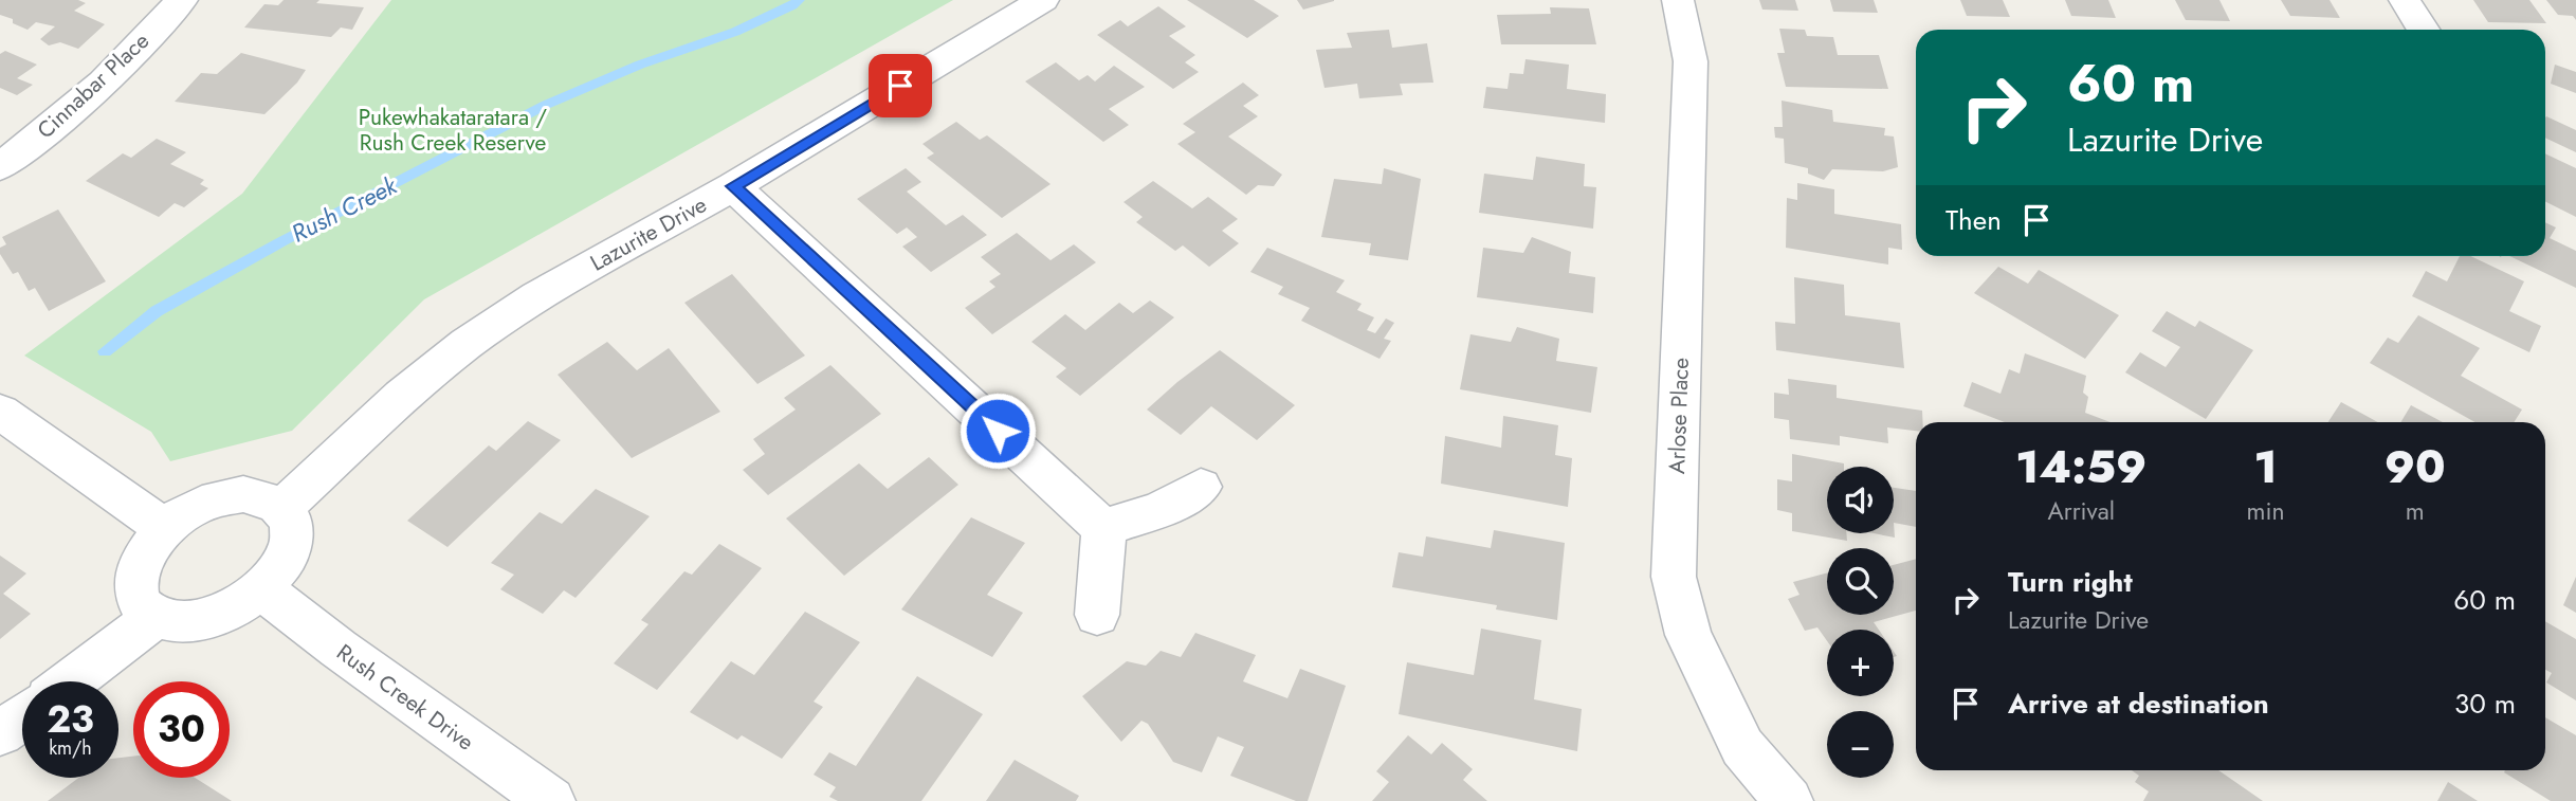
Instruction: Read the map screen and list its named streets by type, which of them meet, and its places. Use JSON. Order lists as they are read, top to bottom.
{
  "streets": {
    "street": [
      "Cinnabar Place",
      "Lazurite Drive",
      "Arlose Place",
      "Rush Creek Drive"
    ]
  },
  "crossings": [
    ["Lazurite Drive", "Rush Creek Drive"]
  ],
  "water": ["Rush Creek"],
  "parks": ["Pukewhakataratara / Rush Creek Reserve"],
  "page": {
    "turn": ["60 m", "Lazurite Drive"],
    "then": "Then",
    "eta": [
      "14:59",
      "Arrival",
      "1",
      "min",
      "90",
      "m"
    ],
    "map_buttons": ["+", "−"],
    "list": [
      {
        "name": "Turn right",
        "note": "Lazurite Drive",
        "value": "60 m"
      },
      {
        "name": "Arrive at destination",
        "value": "30 m"
      }
    ],
    "speed": "23 km/h",
    "limit": "30"
  }
}
